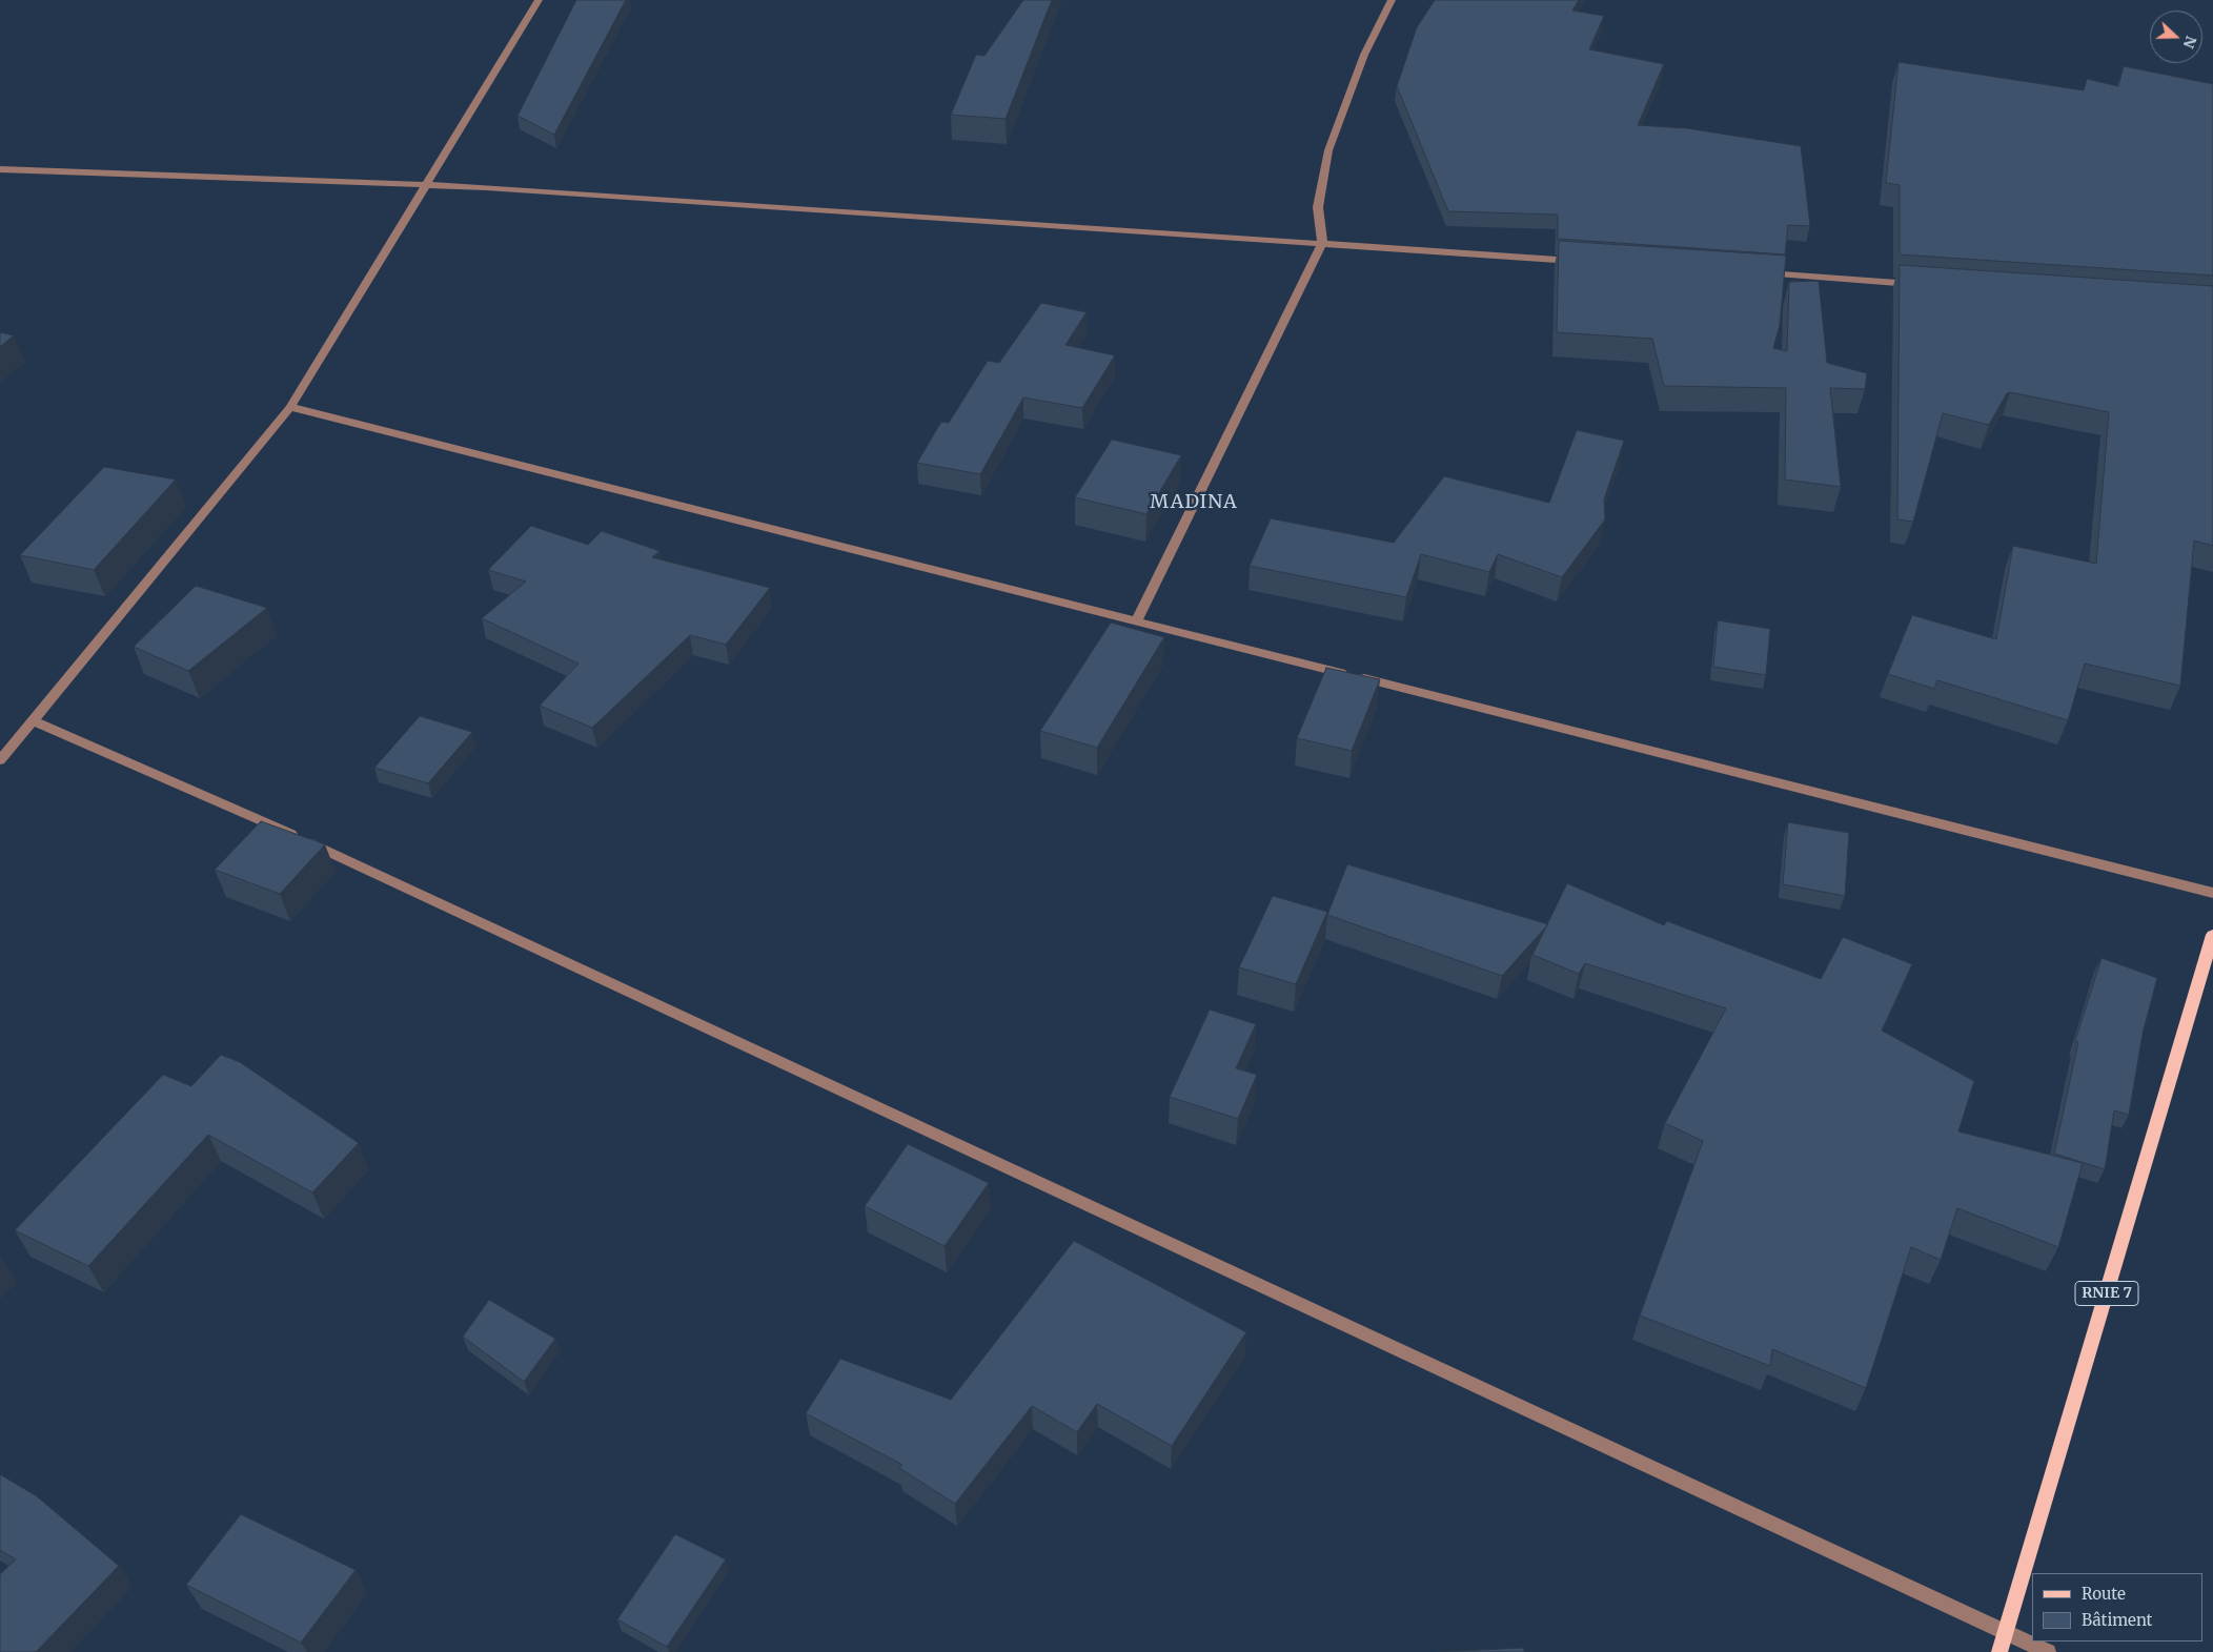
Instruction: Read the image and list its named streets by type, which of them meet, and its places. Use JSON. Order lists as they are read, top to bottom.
{
  "streets": {
    "main road": ["RNIE 7"]
  },
  "districts": ["MADINA"],
  "legend": ["Route", "Bâtiment"],
  "north": "right"
}
